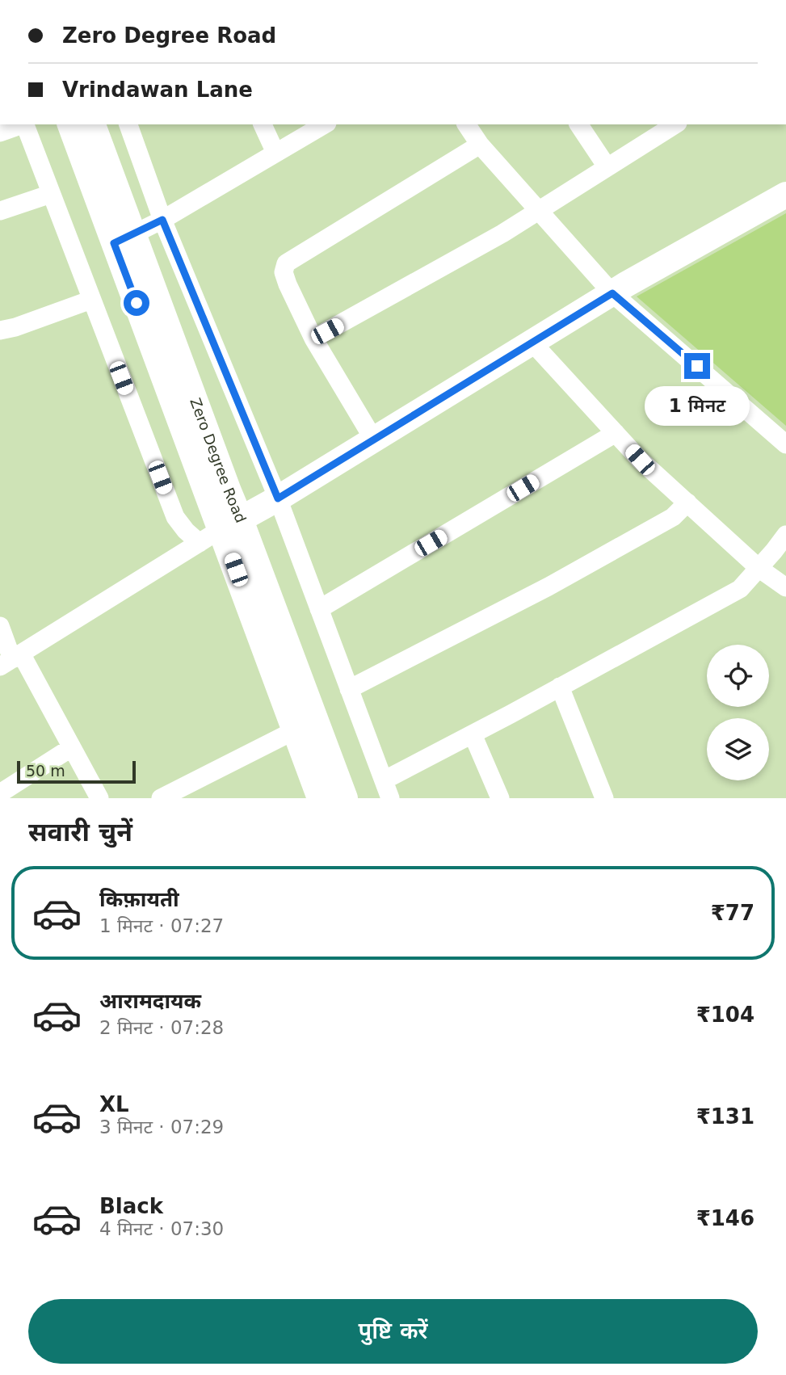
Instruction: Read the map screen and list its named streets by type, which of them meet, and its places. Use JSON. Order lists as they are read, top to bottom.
{
  "streets": {
    "street": ["Zero Degree Road"]
  },
  "scale_bar": "50 m",
  "page": {
    "banner": ["Zero Degree Road", "Vrindawan Lane"],
    "bubble": "1 मिनट",
    "scale": "50 m",
    "heading": "सवारी चुनें",
    "list": [
      {
        "name": "किफ़ायती",
        "note": "1 मिनट · 07:27",
        "value": "₹77"
      },
      {
        "name": "आरामदायक",
        "note": "2 मिनट · 07:28",
        "value": "₹104"
      },
      {
        "name": "XL",
        "note": "3 मिनट · 07:29",
        "value": "₹131"
      },
      {
        "name": "Black",
        "note": "4 मिनट · 07:30",
        "value": "₹146"
      }
    ],
    "buttons": "पुष्टि करें"
  }
}
